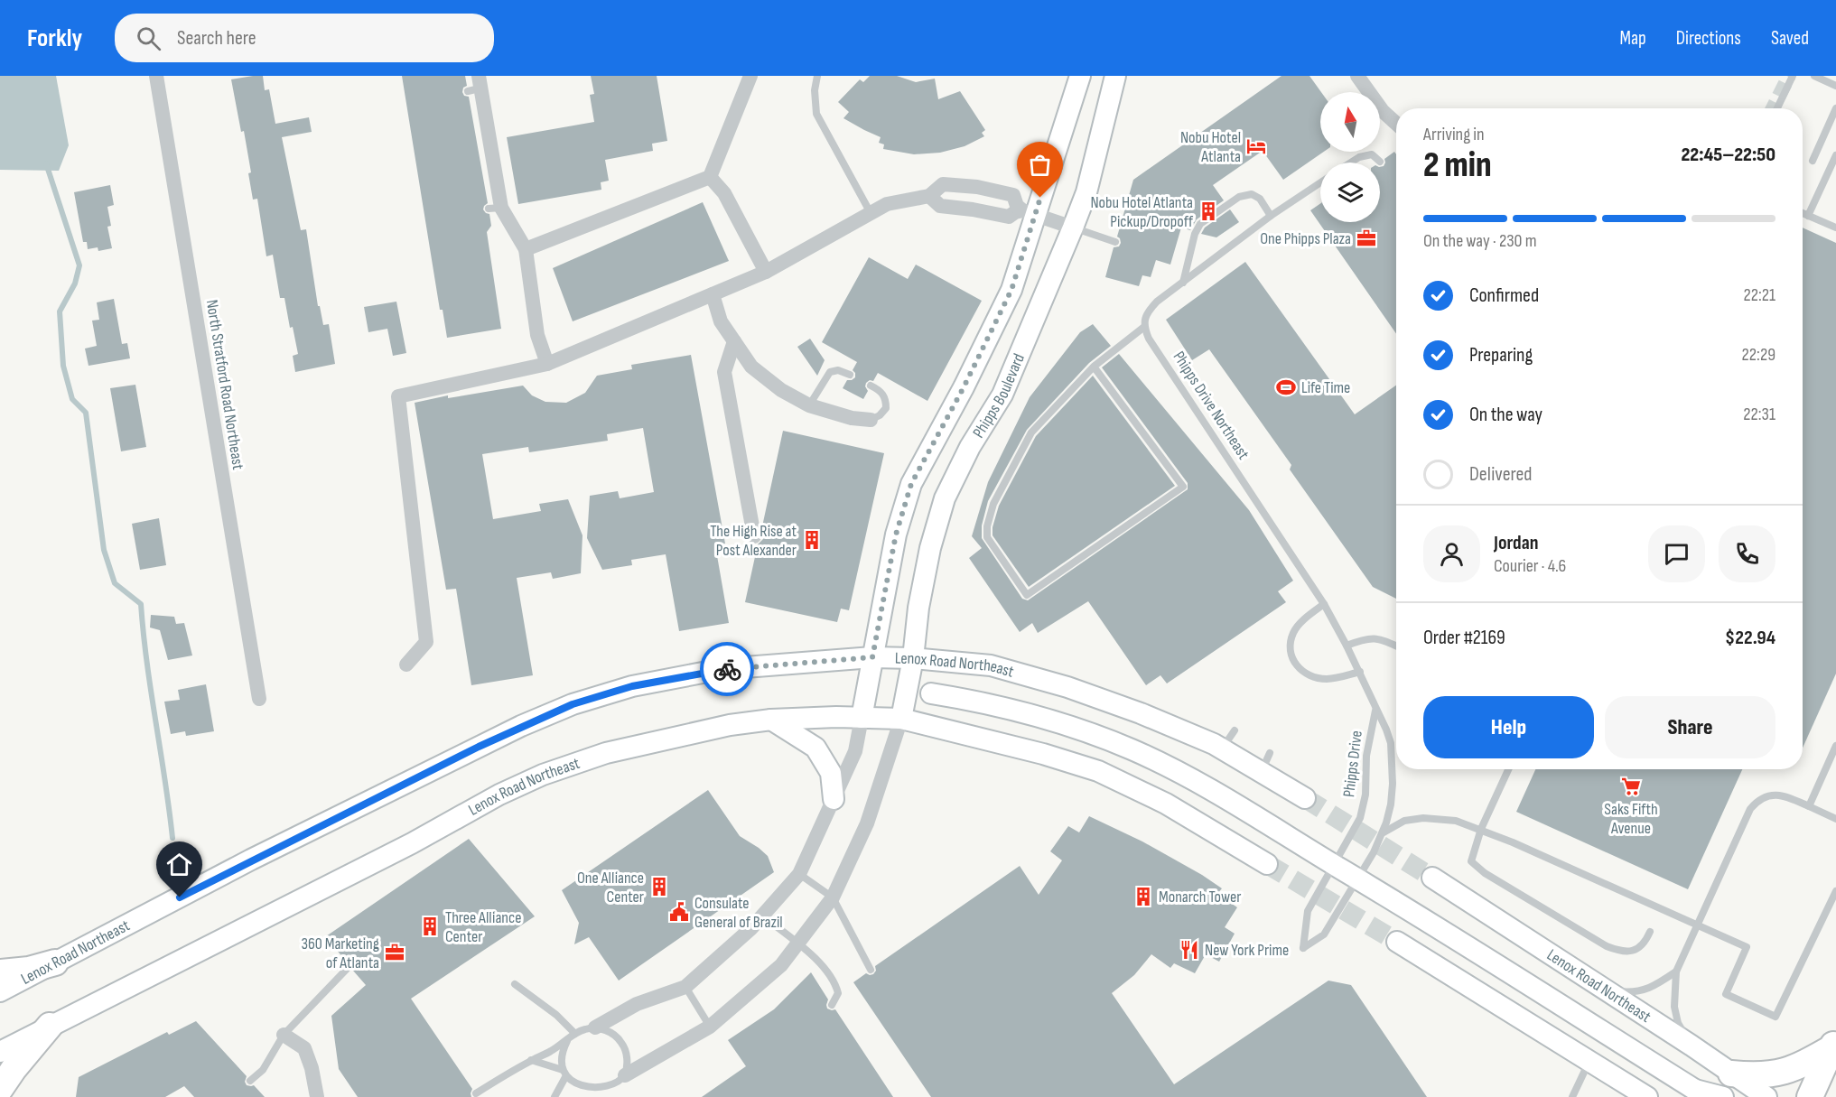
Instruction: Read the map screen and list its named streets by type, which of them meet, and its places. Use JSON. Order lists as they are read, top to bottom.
{
  "streets": {
    "main road": ["Phipps Boulevard", "Lenox Road Northeast"],
    "street": ["North Stratford Road Northeast"],
    "lane": ["Phipps Drive Northeast", "Phipps Drive"]
  },
  "crossings": [
    ["Phipps Boulevard", "Lenox Road Northeast"],
    ["Phipps Drive Northeast", "Phipps Drive"]
  ],
  "places": {
    "hotel": ["Nobu Hotel Atlanta"],
    "building": [
      "Nobu Hotel Atlanta Pickup/Dropoff",
      "The High Rise at Post Alexander",
      "One Alliance Center",
      "Monarch Tower",
      "Three Alliance Center"
    ],
    "office": ["One Phipps Plaza", "360 Marketing of Atlanta"],
    "sports": ["Life Time"],
    "supermarket": ["Saks Fifth Avenue"],
    "public building": ["Consulate General of Brazil"],
    "restaurant": ["New York Prime"]
  },
  "north": "top",
  "page": {
    "header": "Forkly",
    "search": "Search here",
    "nav": ["Map", "Directions", "Saved"],
    "heading": ["2 min", "Arriving in", "22:45–22:50"],
    "panel": [
      "Jordan",
      "Courier · 4.6",
      "Order #2169",
      "$22.94"
    ],
    "bar": "On the way · 230 m",
    "list": [
      ["Confirmed", "22:21"],
      ["Preparing", "22:29"],
      ["On the way", "22:31"],
      "Delivered"
    ],
    "buttons": ["Help", "Share"]
  }
}
